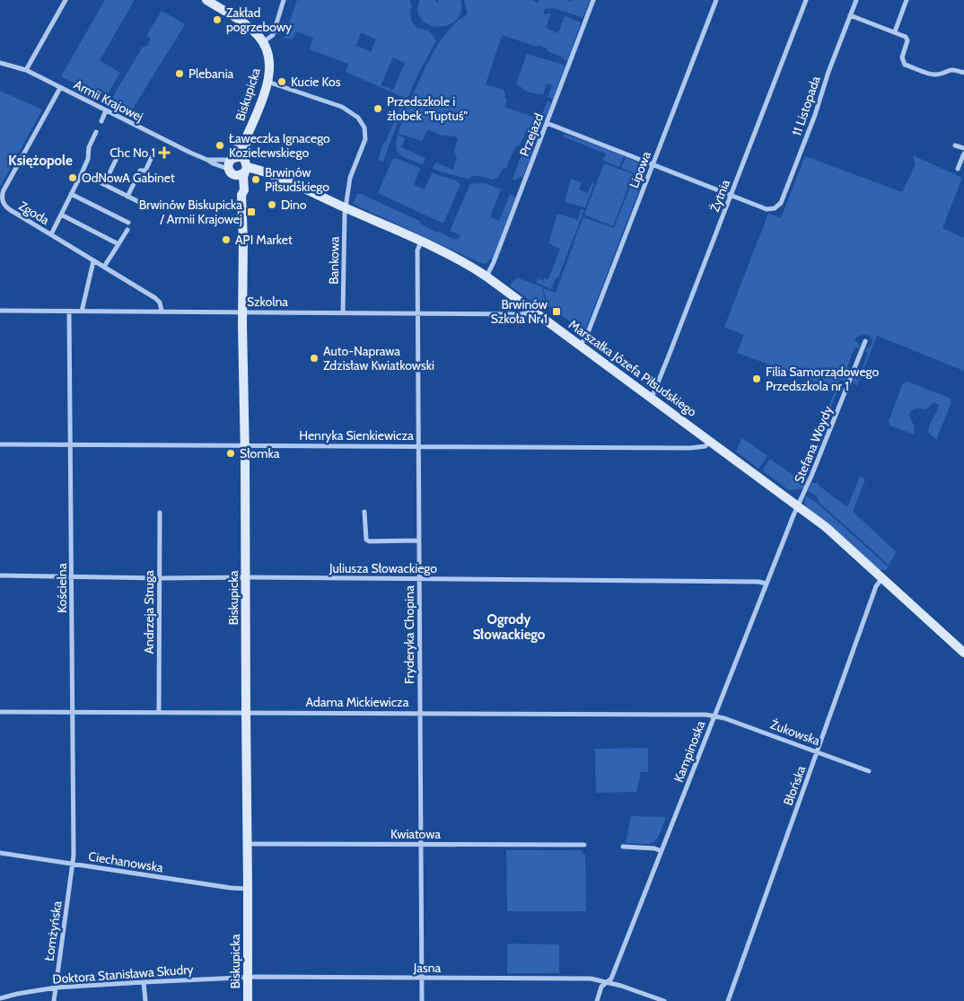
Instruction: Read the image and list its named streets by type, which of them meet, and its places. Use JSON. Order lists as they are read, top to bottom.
{
  "streets": {
    "main road": ["Biskupicka", "Marszałka Józefa Piłsudskiego"],
    "street": [
      "Armii Krajowej",
      "11 Listopada",
      "Przejazd",
      "Lipowa",
      "Żytnia",
      "Zgoda",
      "Bankowa",
      "Szkolna",
      "Henryka Sienkiewicza",
      "Stefana Woydy",
      "Juliusza Słowackiego",
      "Kościelna",
      "Andrzeja Struga",
      "Fryderyka Chopina",
      "Adama Mickiewicza",
      "Żukowska",
      "Kampinoska",
      "Błońska",
      "Kwiatowa",
      "Ciechanowska",
      "Łomżyńska",
      "Jasna",
      "Doktora Stanisława Skudry"
    ]
  },
  "crossings": [
    ["Biskupicka", "Armii Krajowej"],
    ["Biskupicka", "Bankowa"],
    ["Biskupicka", "Szkolna"],
    ["Biskupicka", "Marszałka Józefa Piłsudskiego"],
    ["Biskupicka", "Henryka Sienkiewicza"],
    ["Biskupicka", "Juliusza Słowackiego"],
    ["Biskupicka", "Adama Mickiewicza"],
    ["Biskupicka", "Kwiatowa"],
    ["Biskupicka", "Ciechanowska"],
    ["Biskupicka", "Jasna"],
    ["Biskupicka", "Doktora Stanisława Skudry"],
    ["Armii Krajowej", "Zgoda"],
    ["Armii Krajowej", "Marszałka Józefa Piłsudskiego"],
    ["11 Listopada", "Żytnia"],
    ["Przejazd", "Marszałka Józefa Piłsudskiego"],
    ["Lipowa", "Marszałka Józefa Piłsudskiego"],
    ["Żytnia", "Marszałka Józefa Piłsudskiego"],
    ["Zgoda", "Szkolna"],
    ["Bankowa", "Szkolna"],
    ["Bankowa", "Marszałka Józefa Piłsudskiego"],
    ["Szkolna", "Marszałka Józefa Piłsudskiego"],
    ["Szkolna", "Kościelna"],
    ["Szkolna", "Fryderyka Chopina"],
    ["Marszałka Józefa Piłsudskiego", "Henryka Sienkiewicza"],
    ["Marszałka Józefa Piłsudskiego", "Stefana Woydy"],
    ["Marszałka Józefa Piłsudskiego", "Fryderyka Chopina"],
    ["Marszałka Józefa Piłsudskiego", "Kampinoska"],
    ["Marszałka Józefa Piłsudskiego", "Błońska"],
    ["Henryka Sienkiewicza", "Kościelna"],
    ["Henryka Sienkiewicza", "Fryderyka Chopina"],
    ["Stefana Woydy", "Kampinoska"],
    ["Juliusza Słowackiego", "Kościelna"],
    ["Juliusza Słowackiego", "Andrzeja Struga"],
    ["Juliusza Słowackiego", "Fryderyka Chopina"],
    ["Juliusza Słowackiego", "Kampinoska"],
    ["Kościelna", "Adama Mickiewicza"],
    ["Kościelna", "Ciechanowska"],
    ["Kościelna", "Łomżyńska"],
    ["Andrzeja Struga", "Adama Mickiewicza"],
    ["Fryderyka Chopina", "Adama Mickiewicza"],
    ["Fryderyka Chopina", "Kwiatowa"],
    ["Fryderyka Chopina", "Jasna"],
    ["Adama Mickiewicza", "Żukowska"],
    ["Adama Mickiewicza", "Kampinoska"],
    ["Żukowska", "Kampinoska"],
    ["Żukowska", "Błońska"],
    ["Kampinoska", "Jasna"],
    ["Ciechanowska", "Łomżyńska"],
    ["Łomżyńska", "Doktora Stanisława Skudry"],
    ["Jasna", "Doktora Stanisława Skudry"]
  ],
  "districts": ["Księżopole", "Ogrody Słowackiego"],
  "places": {
    "other": [
      "Zakład pogrzebowy",
      "Plebania",
      "Kucie Kos",
      "Przedszkole i żłobek \"Tuptuś\"",
      "Ławeczka Ignacego Kozielewskiego",
      "OdNowA Gabinet",
      "Brwinów Piłsudskiego",
      "Dino",
      "API Market",
      "Auto-Naprawa Zdzisław Kwiatkowski",
      "Filia Samorządowego Przedszkola nr 1",
      "Słomka"
    ],
    "health": ["Chc No 1"],
    "transit": ["Brwinów Biskupicka / Armii Krajowej", "Brwinów Szkoła Nr 1"]
  }
}
